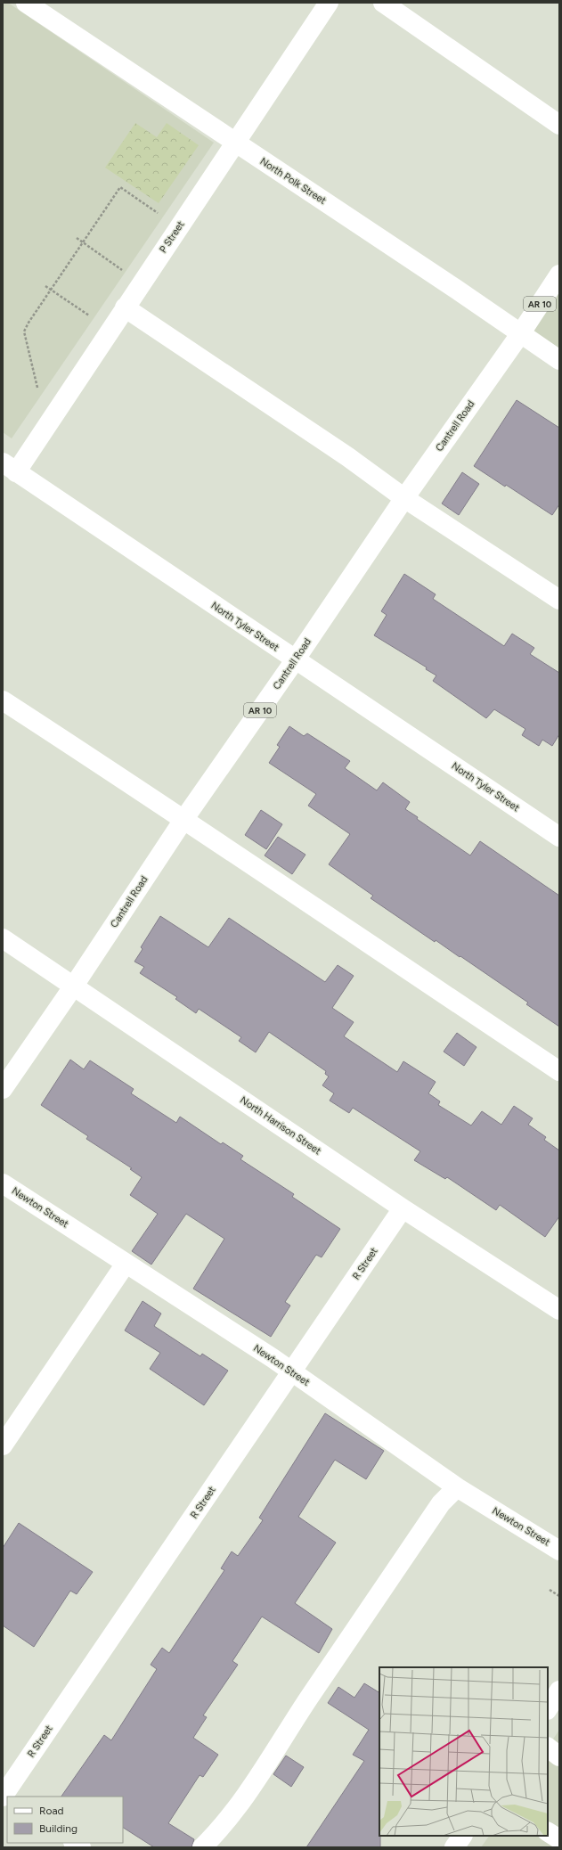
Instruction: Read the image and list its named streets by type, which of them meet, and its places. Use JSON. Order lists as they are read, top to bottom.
{
  "streets": {
    "street": [
      "North Polk Street",
      "P Street",
      "AR 10",
      "Cantrell Road",
      "North Tyler Street",
      "North Harrison Street",
      "Newton Street",
      "R Street"
    ]
  },
  "crossings": [
    ["North Polk Street", "P Street"],
    ["North Polk Street", "Cantrell Road"],
    ["P Street", "North Tyler Street"],
    ["Cantrell Road", "North Tyler Street"],
    ["Cantrell Road", "North Harrison Street"],
    ["North Harrison Street", "R Street"],
    ["Newton Street", "R Street"]
  ],
  "legend": ["Road", "Building"]
}
